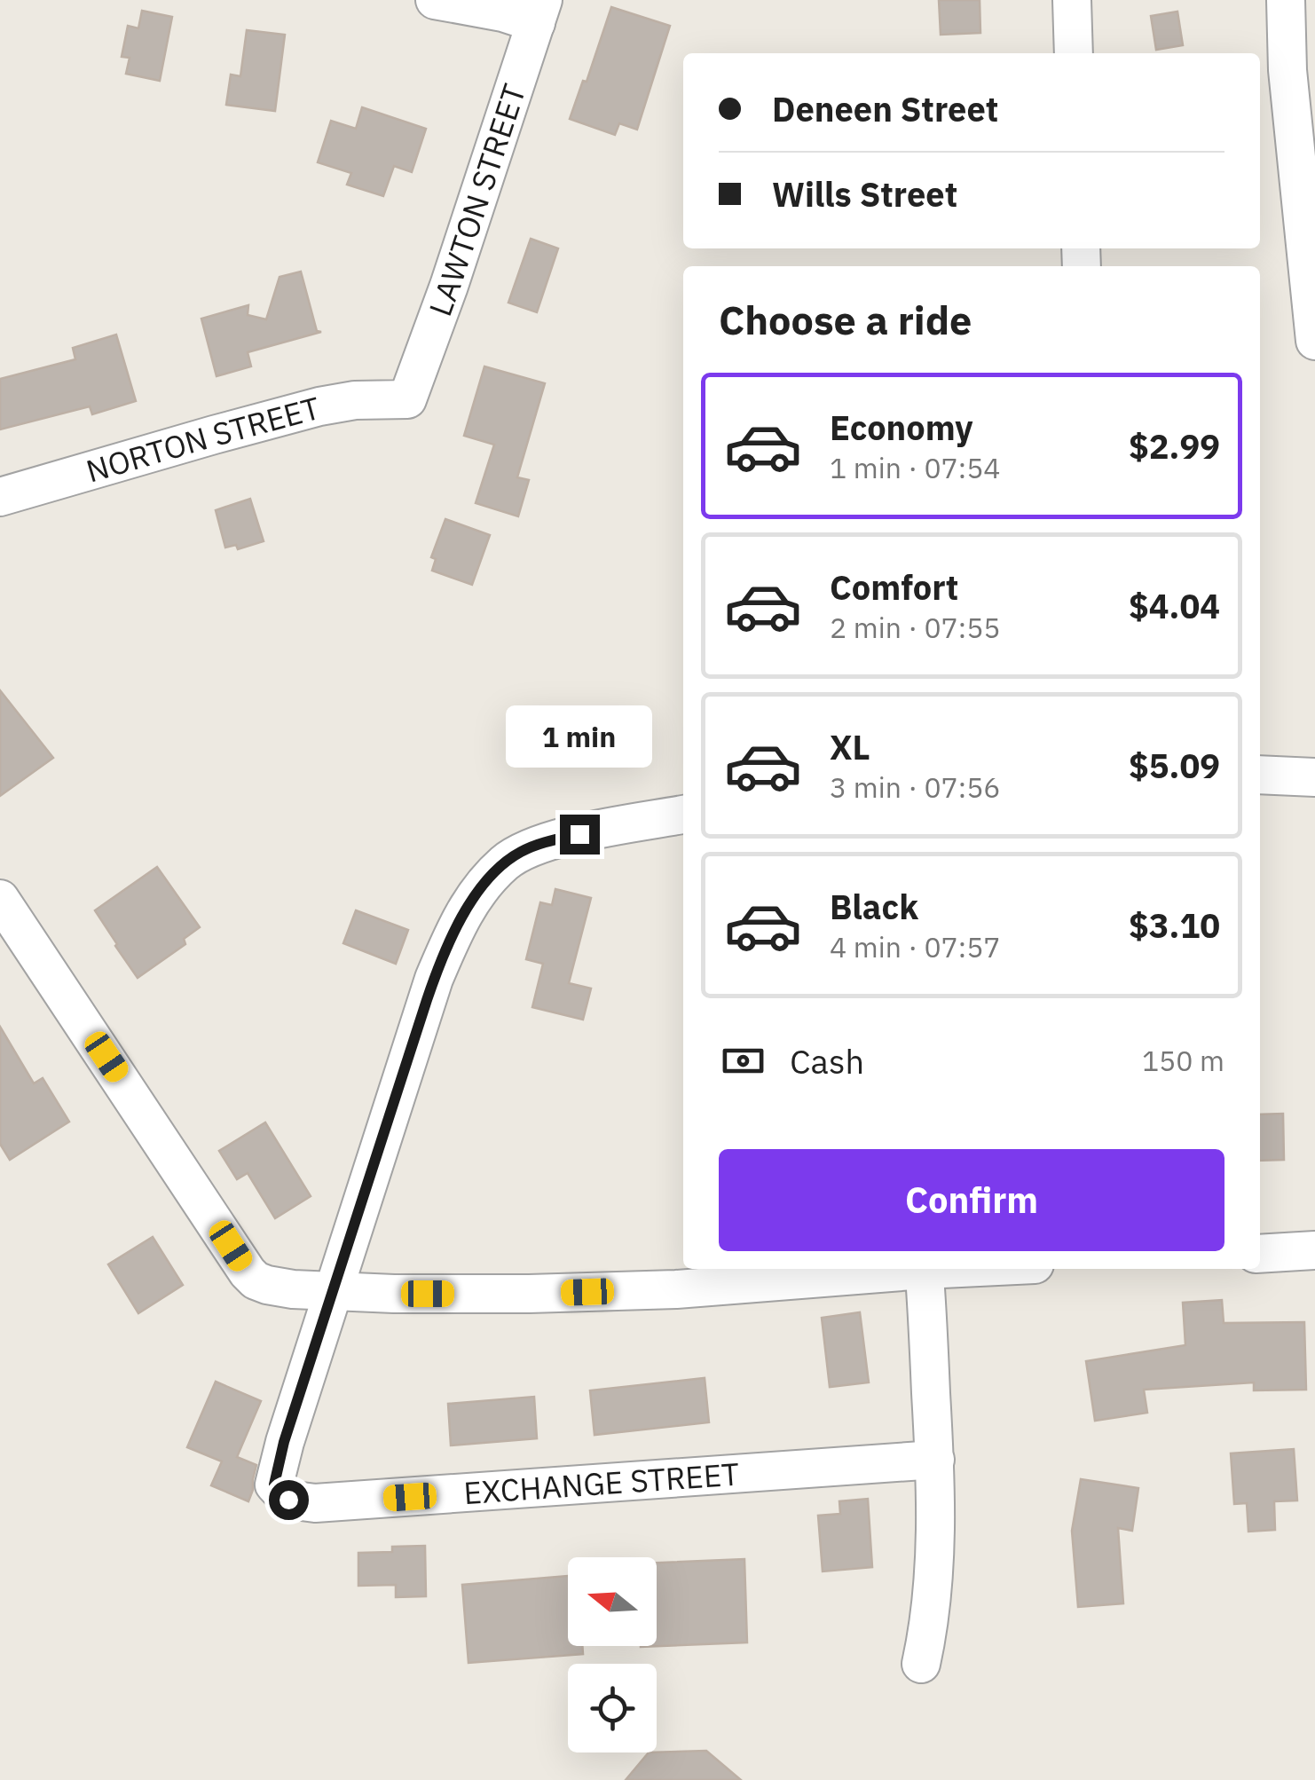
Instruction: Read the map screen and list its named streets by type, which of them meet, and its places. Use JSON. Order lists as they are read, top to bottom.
{
  "streets": {
    "street": ["LAWTON STREET", "NORTON STREET", "EXCHANGE STREET"]
  },
  "crossings": [
    ["LAWTON STREET", "NORTON STREET"]
  ],
  "north": "left",
  "page": {
    "banner": ["Deneen Street", "Wills Street"],
    "heading": "Choose a ride",
    "list": [
      {
        "name": "Economy",
        "note": "1 min · 07:54",
        "value": "$2.99"
      },
      {
        "name": "Comfort",
        "note": "2 min · 07:55",
        "value": "$4.04"
      },
      {
        "name": "XL",
        "note": "3 min · 07:56",
        "value": "$5.09"
      },
      {
        "name": "Black",
        "note": "4 min · 07:57",
        "value": "$3.10"
      }
    ],
    "bubble": "1 min",
    "pay": ["Cash", "150 m"],
    "buttons": "Confirm"
  }
}
